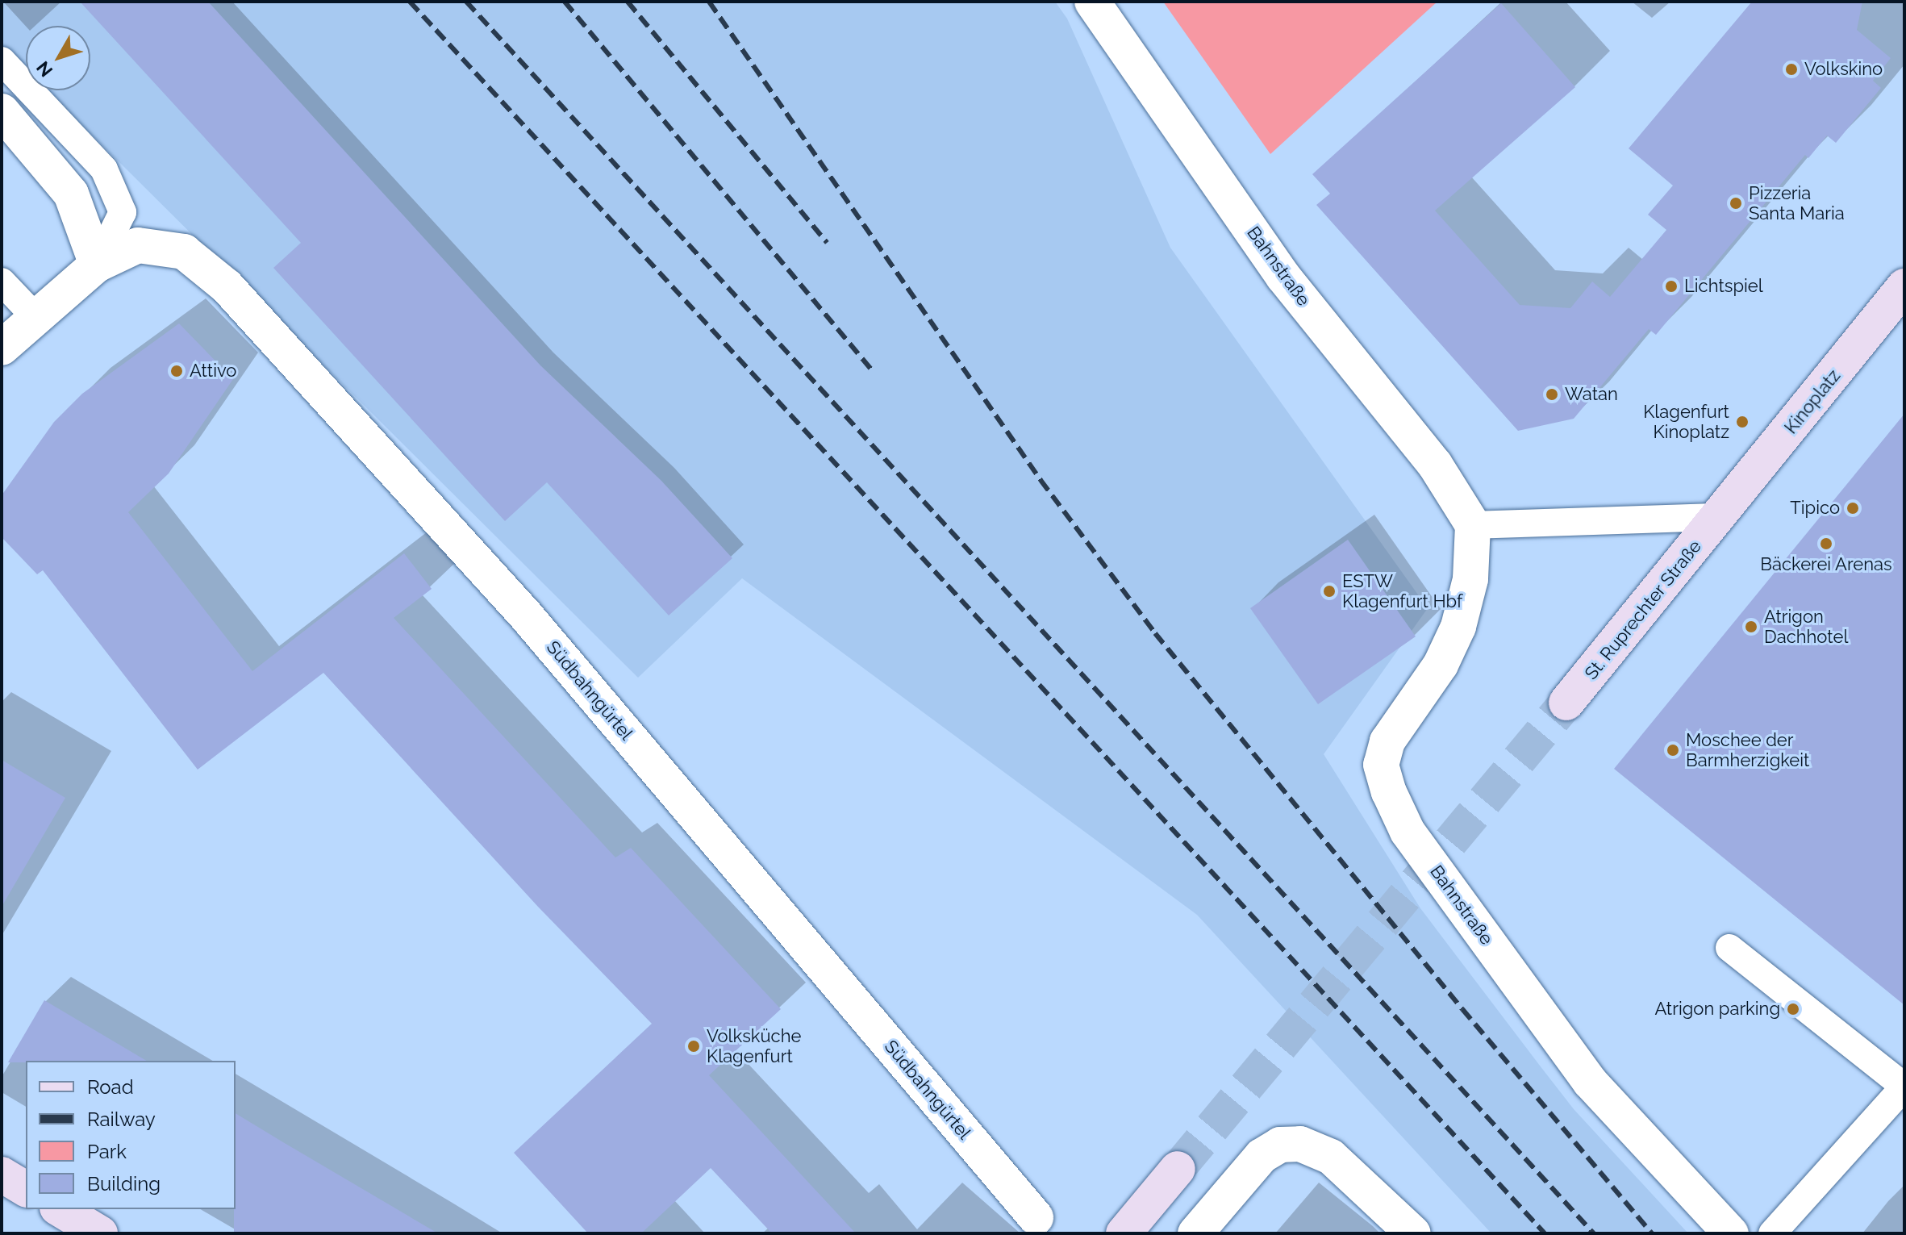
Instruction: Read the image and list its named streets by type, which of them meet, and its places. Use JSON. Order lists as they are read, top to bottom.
{
  "streets": {
    "street": [
      "Bahnstraße",
      "Kinoplatz",
      "St. Ruprechter Straße",
      "Südbahngürtel"
    ]
  },
  "crossings": [
    ["Kinoplatz", "St. Ruprechter Straße"]
  ],
  "places": [
    "Volkskino",
    "Pizzeria Santa Maria",
    "Lichtspiel",
    "Attivo",
    "Watan",
    "Klagenfurt Kinoplatz",
    "Tipico",
    "Bäckerei Arenas",
    "ESTW Klagenfurt Hbf",
    "Atrigon Dachhotel",
    "Moschee der Barmherzigkeit",
    "Atrigon parking",
    "Volksküche Klagenfurt"
  ],
  "legend": [
    "Road",
    "Railway",
    "Park",
    "Building"
  ],
  "north": "bottom left"
}
